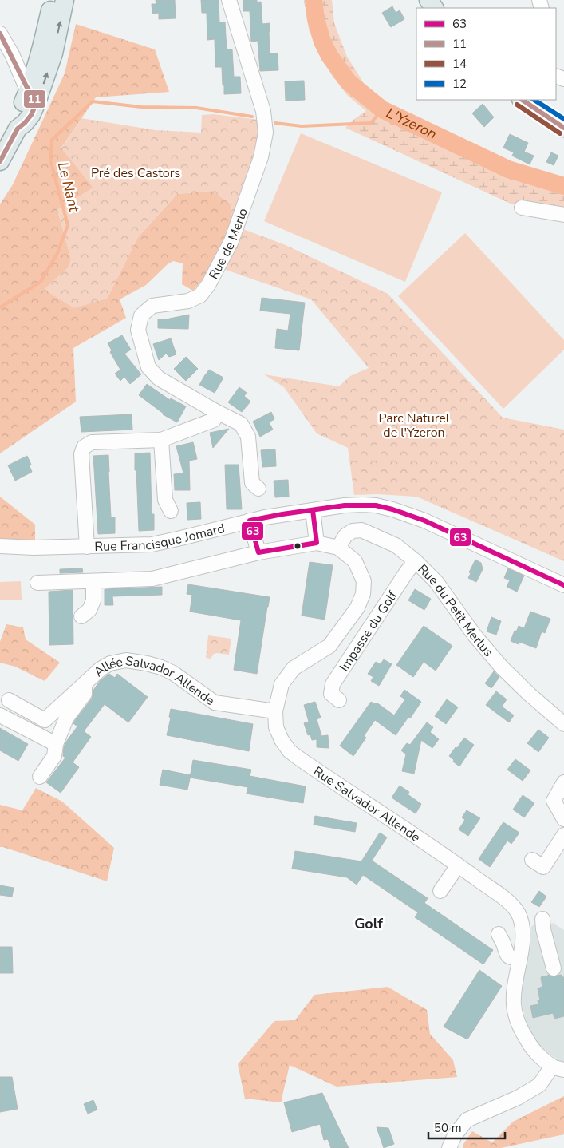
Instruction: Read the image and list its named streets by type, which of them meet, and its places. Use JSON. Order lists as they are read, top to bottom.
{
  "streets": {
    "street": [
      "Rue de Merlo",
      "Rue Francisque Jomard",
      "Rue du Petit Merlus",
      "Impasse du Golf",
      "Allée Salvador Allende",
      "Rue Salvador Allende"
    ]
  },
  "crossings": [
    ["Rue du Petit Merlus", "Impasse du Golf"],
    ["Rue du Petit Merlus", "Rue Salvador Allende"],
    ["Allée Salvador Allende", "Rue Salvador Allende"]
  ],
  "districts": ["Golf"],
  "water": ["L'Yzeron", "Le Nant"],
  "parks": ["Pré des Castors", "Parc Naturel de l'Yzeron"],
  "lines": [
    "transit line 11",
    "transit line 12",
    "transit line 14",
    "transit line 63"
  ],
  "legend": [
    "63",
    "11",
    "14",
    "12"
  ],
  "scale_bar": "50 m"
}
